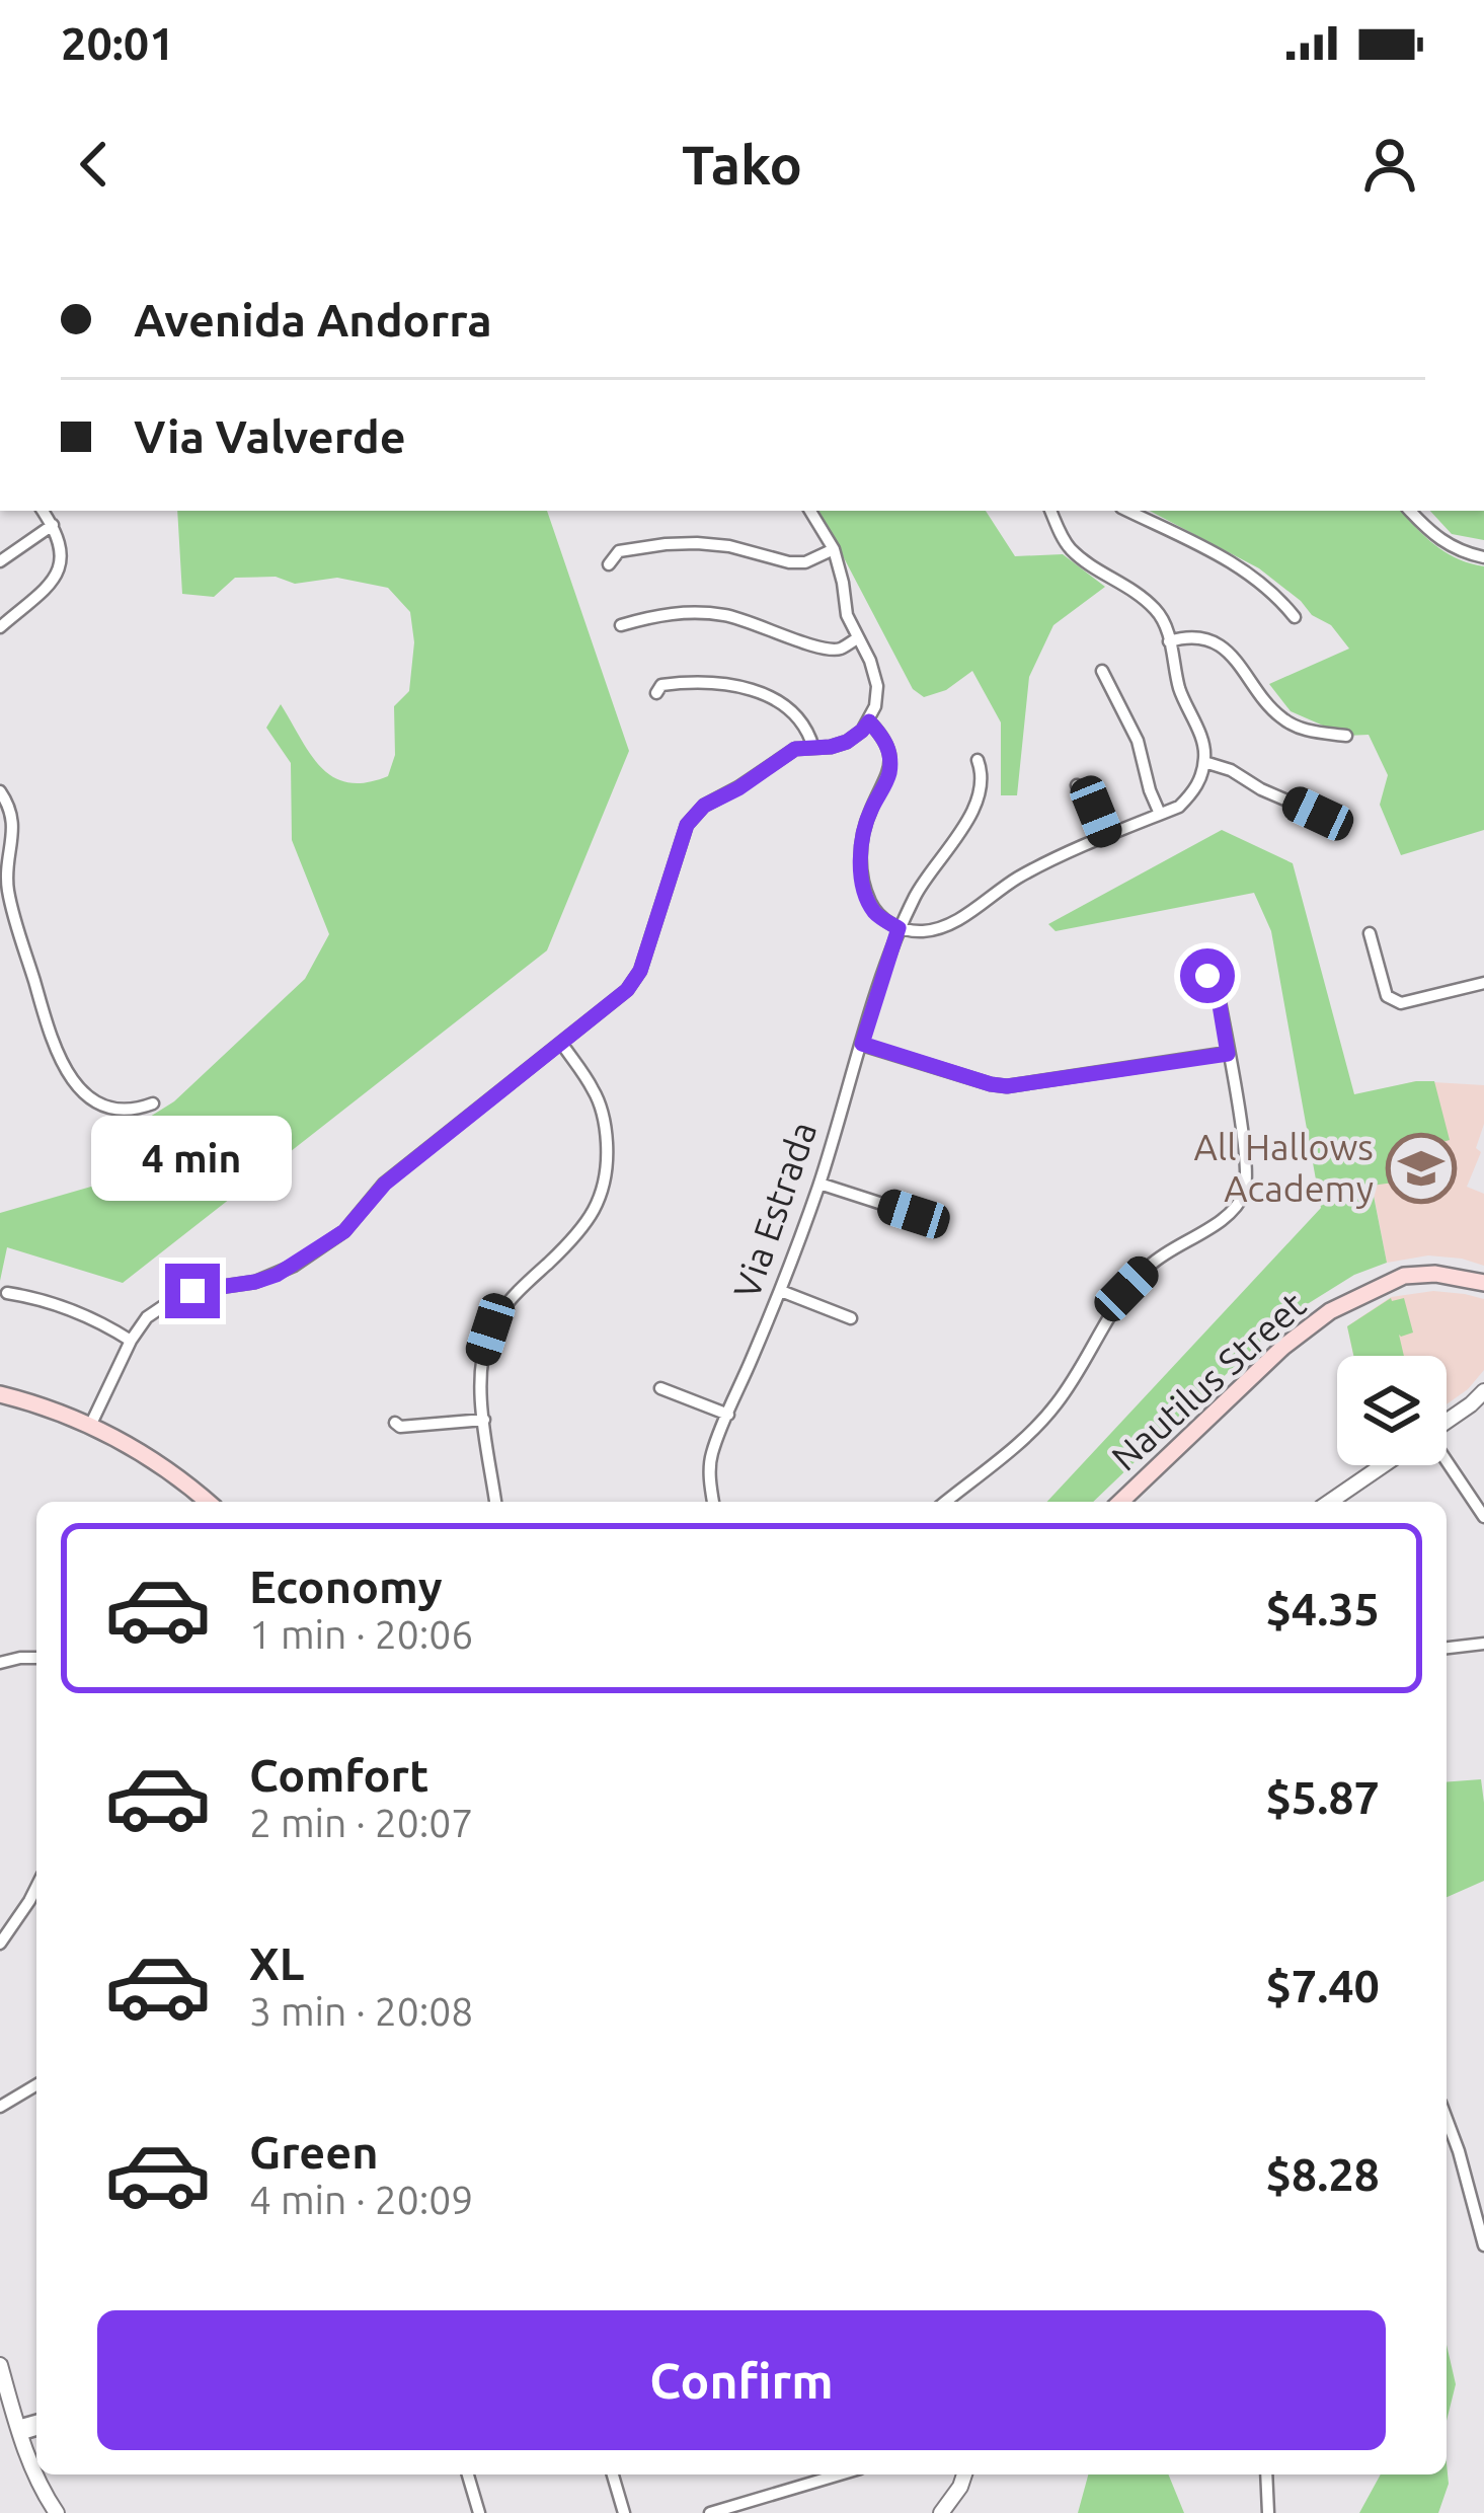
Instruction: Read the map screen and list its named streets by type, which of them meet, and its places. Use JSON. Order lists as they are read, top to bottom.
{
  "streets": {
    "main road": ["Nautilus Street"],
    "street": ["Via Estrada"]
  },
  "places": {
    "school or university": ["All Hallows Academy"]
  },
  "page": {
    "status": "20:01",
    "header": "Tako",
    "banner": ["Avenida Andorra", "Via Valverde"],
    "bubble": "4 min",
    "list": [
      {
        "name": "Economy",
        "note": "1 min · 20:06",
        "value": "$4.35"
      },
      {
        "name": "Comfort",
        "note": "2 min · 20:07",
        "value": "$5.87"
      },
      {
        "name": "XL",
        "note": "3 min · 20:08",
        "value": "$7.40"
      },
      {
        "name": "Green",
        "note": "4 min · 20:09",
        "value": "$8.28"
      }
    ],
    "buttons": "Confirm"
  }
}
